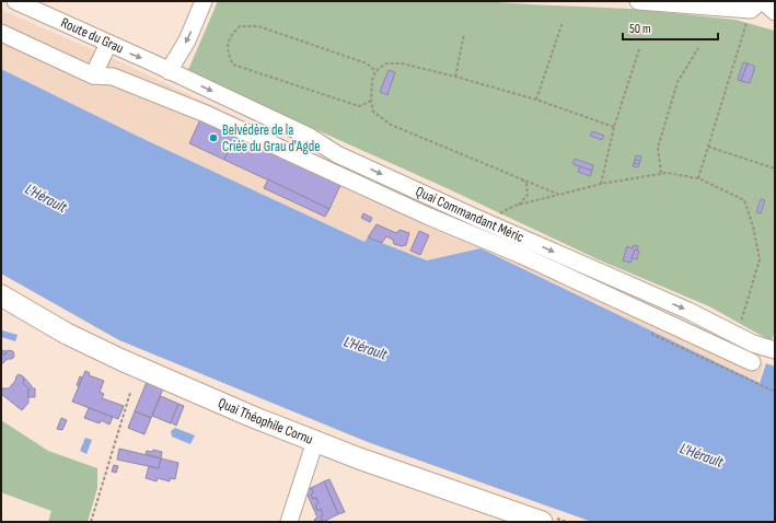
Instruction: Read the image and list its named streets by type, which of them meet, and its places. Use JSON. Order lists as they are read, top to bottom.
{
  "streets": {
    "main road": ["Quai Théophile Cornu"],
    "street": ["Route du Grau", "Quai Commandant Méric"]
  },
  "crossings": [
    ["Route du Grau", "Quai Commandant Méric"]
  ],
  "water": ["L'Hérault"],
  "places": ["Belvédère de la Criée du Grau d'Agde"],
  "scale_bar": "50 m"
}
